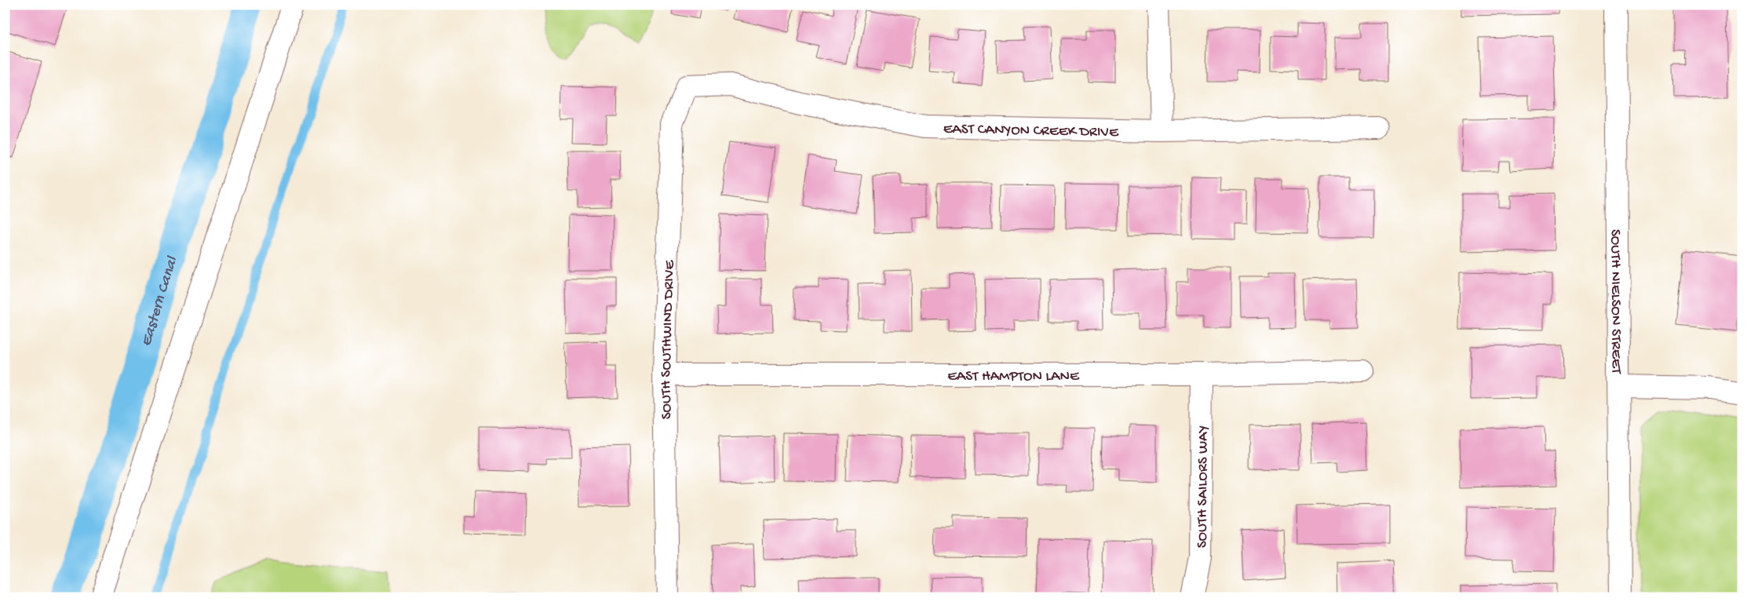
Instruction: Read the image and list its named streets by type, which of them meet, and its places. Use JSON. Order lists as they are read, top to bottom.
{
  "streets": {
    "street": [
      "EAST CANYON CREEK DRIVE",
      "SOUTH NIELSON STREET",
      "SOUTH SOUTHWIND DRIVE",
      "EAST HAMPTON LANE",
      "SOUTH SAILORS WAY"
    ]
  },
  "crossings": [
    ["EAST CANYON CREEK DRIVE", "SOUTH SOUTHWIND DRIVE"],
    ["SOUTH SOUTHWIND DRIVE", "EAST HAMPTON LANE"],
    ["EAST HAMPTON LANE", "SOUTH SAILORS WAY"]
  ],
  "water": ["Eastern Canal"]
}
